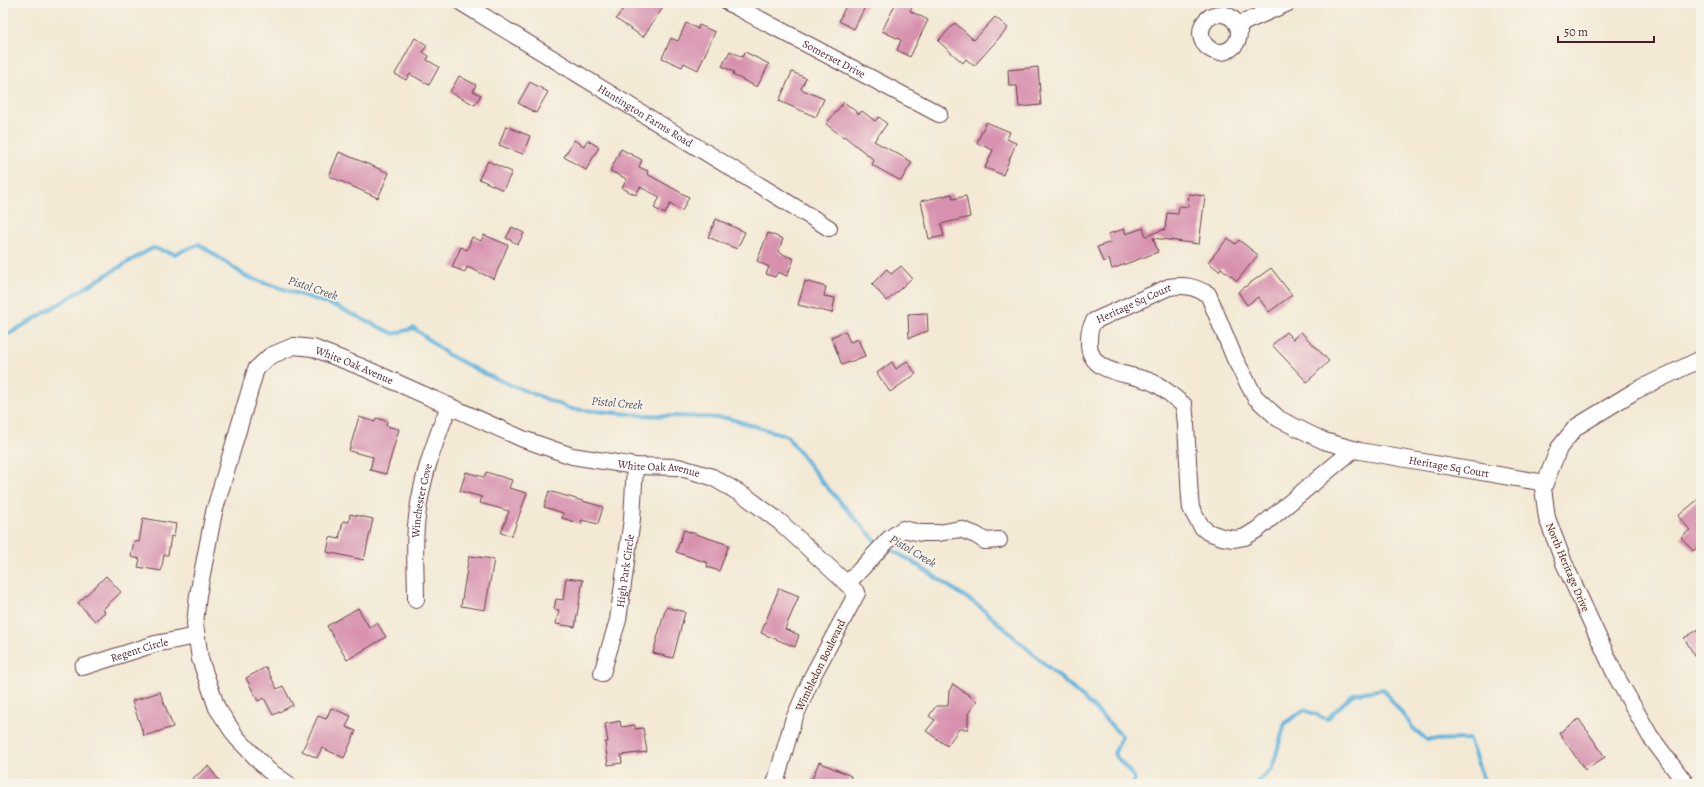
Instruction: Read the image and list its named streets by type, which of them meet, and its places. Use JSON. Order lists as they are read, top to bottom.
{
  "streets": {
    "street": [
      "Somerset Drive",
      "Huntington Farms Road",
      "Heritage Sq Court",
      "White Oak Avenue",
      "Winchester Cove",
      "North Heritage Drive",
      "High Park Circle",
      "Regent Circle",
      "Wimbledon Boulevard"
    ]
  },
  "crossings": [
    ["Heritage Sq Court", "North Heritage Drive"],
    ["White Oak Avenue", "Winchester Cove"],
    ["White Oak Avenue", "High Park Circle"],
    ["White Oak Avenue", "Regent Circle"],
    ["White Oak Avenue", "Wimbledon Boulevard"]
  ],
  "water": ["Pistol Creek"],
  "scale_bar": "50 m"
}
